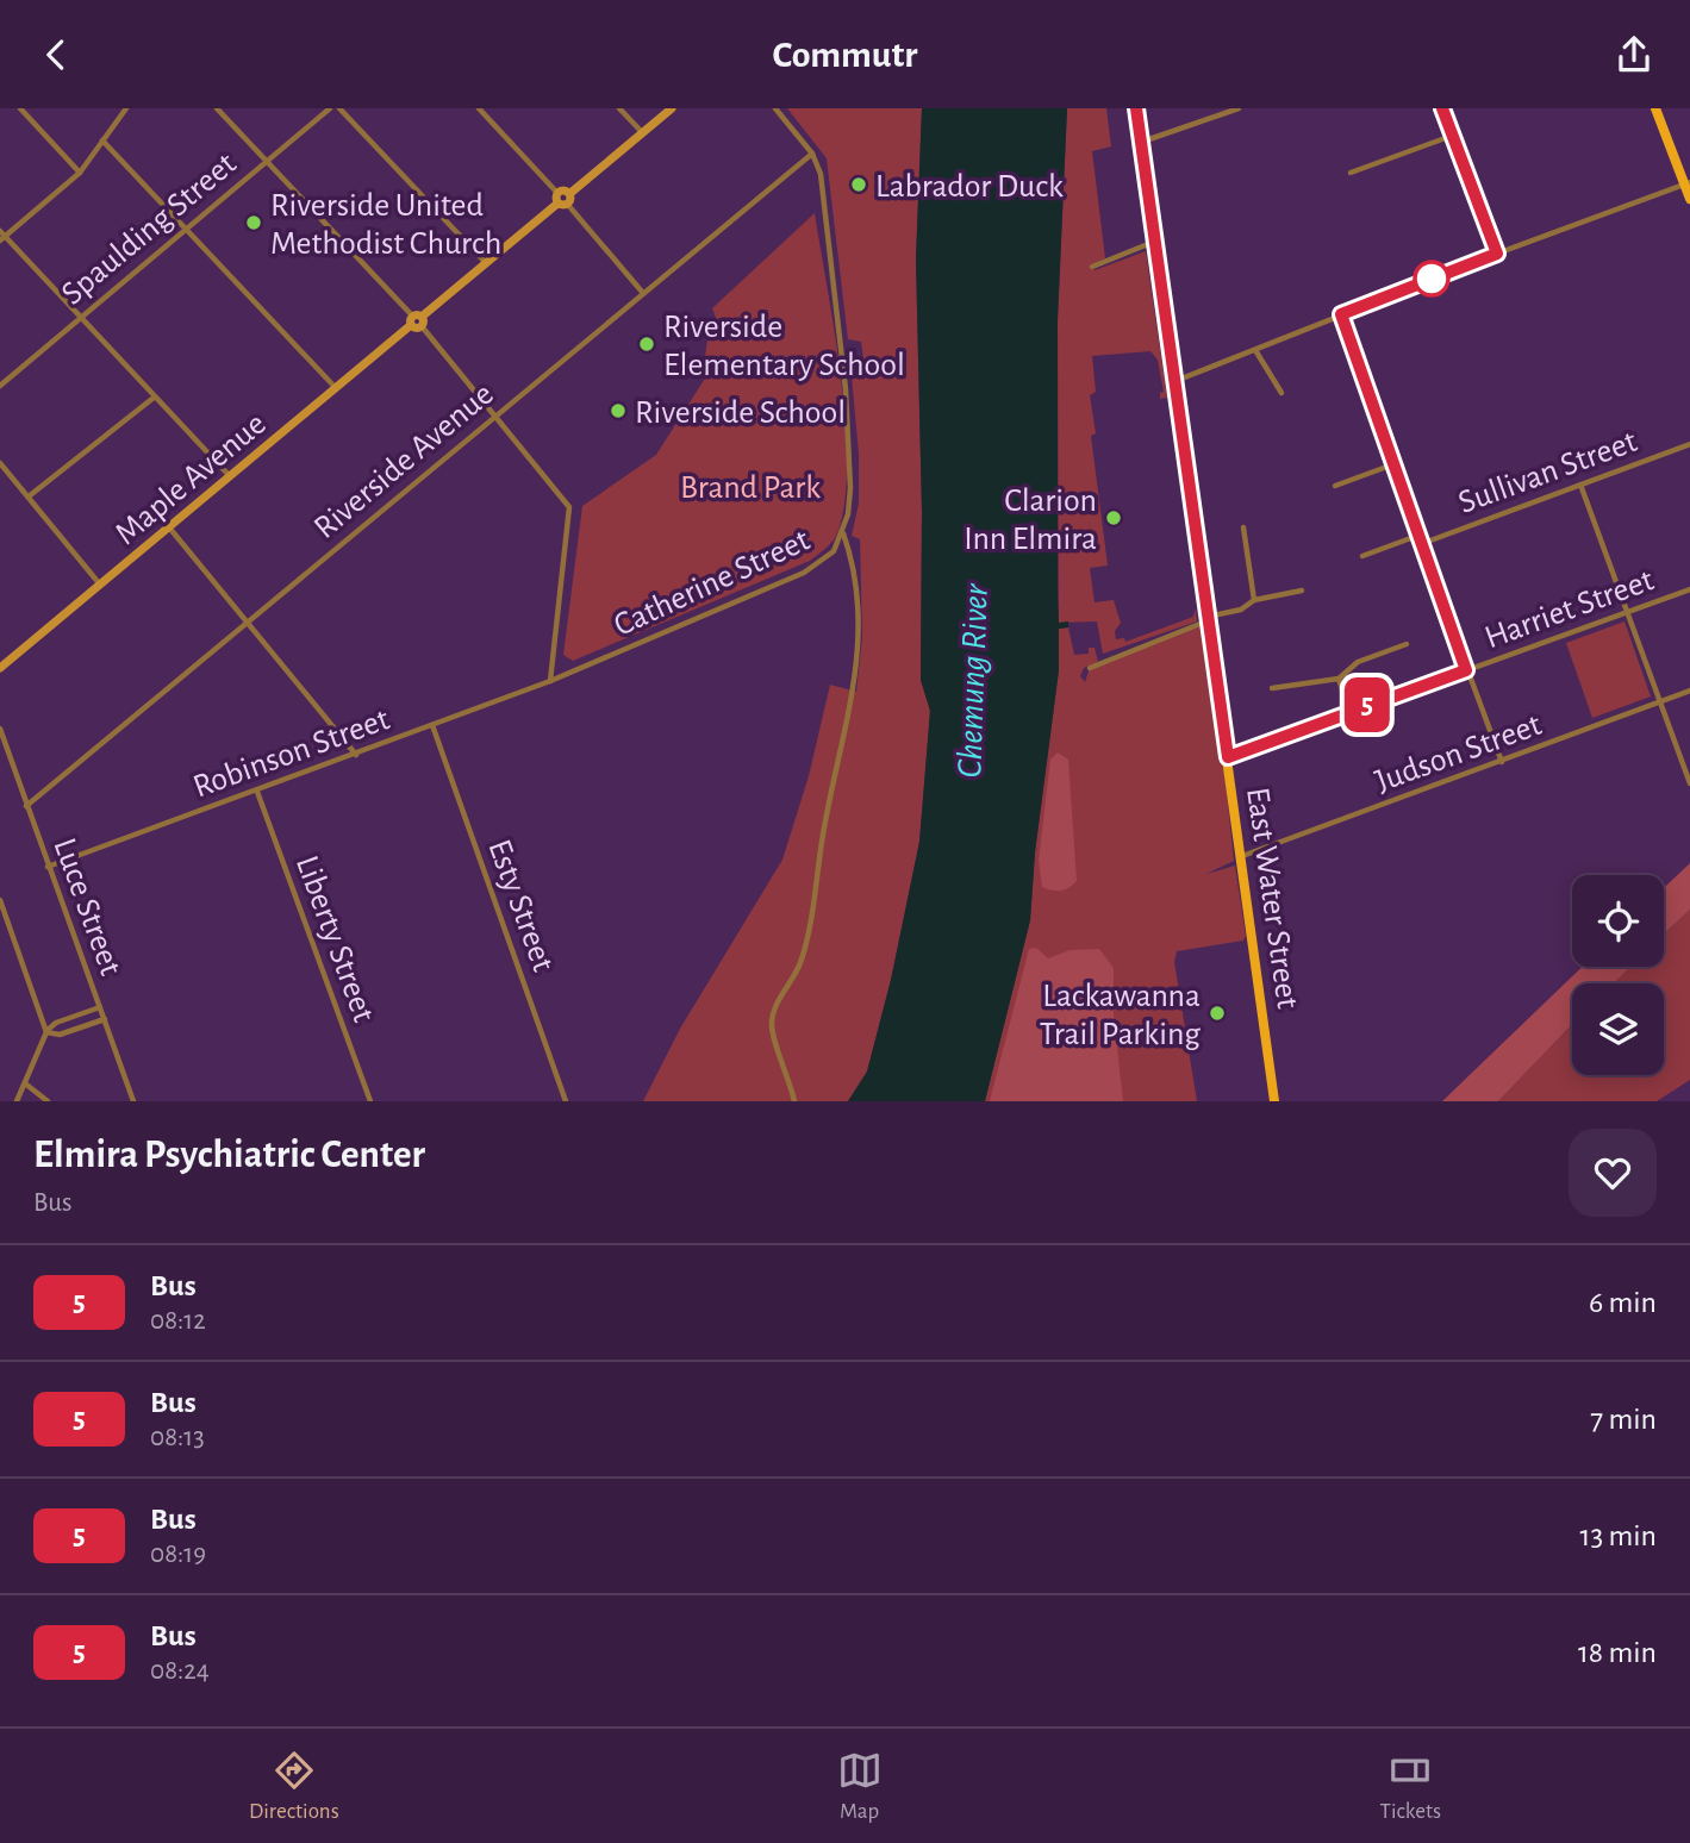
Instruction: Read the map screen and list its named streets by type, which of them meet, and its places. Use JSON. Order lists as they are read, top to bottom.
{
  "streets": {
    "main road": ["Maple Avenue", "East Water Street"],
    "street": [
      "Spaulding Street",
      "Riverside Avenue",
      "Sullivan Street",
      "Catherine Street",
      "Harriet Street",
      "Robinson Street",
      "Judson Street",
      "Esty Street",
      "Luce Street",
      "Liberty Street"
    ]
  },
  "crossings": [
    ["Riverside Avenue", "Catherine Street"],
    ["Riverside Avenue", "Luce Street"],
    ["Catherine Street", "Robinson Street"],
    ["Harriet Street", "East Water Street"],
    ["Robinson Street", "Esty Street"],
    ["Robinson Street", "Luce Street"],
    ["Robinson Street", "Liberty Street"],
    ["Judson Street", "East Water Street"]
  ],
  "water": ["Chemung River"],
  "parks": ["Brand Park"],
  "places": [
    "Labrador Duck",
    "Riverside United Methodist Church",
    "Riverside Elementary School",
    "Riverside School",
    "Clarion Inn Elmira",
    "Lackawanna Trail Parking"
  ],
  "lines": ["bus line 5"],
  "page": {
    "header": "Commutr",
    "on_map": "5",
    "heading": ["Elmira Psychiatric Center", "Bus"],
    "list": [
      {
        "mark": "5",
        "name": "Bus",
        "note": "08:12",
        "value": "6 min"
      },
      {
        "mark": "5",
        "name": "Bus",
        "note": "08:13",
        "value": "7 min"
      },
      {
        "mark": "5",
        "name": "Bus",
        "note": "08:19",
        "value": "13 min"
      },
      {
        "mark": "5",
        "name": "Bus",
        "note": "08:24",
        "value": "18 min"
      }
    ],
    "tabs": ["Directions", "Map", "Tickets"]
  }
}
